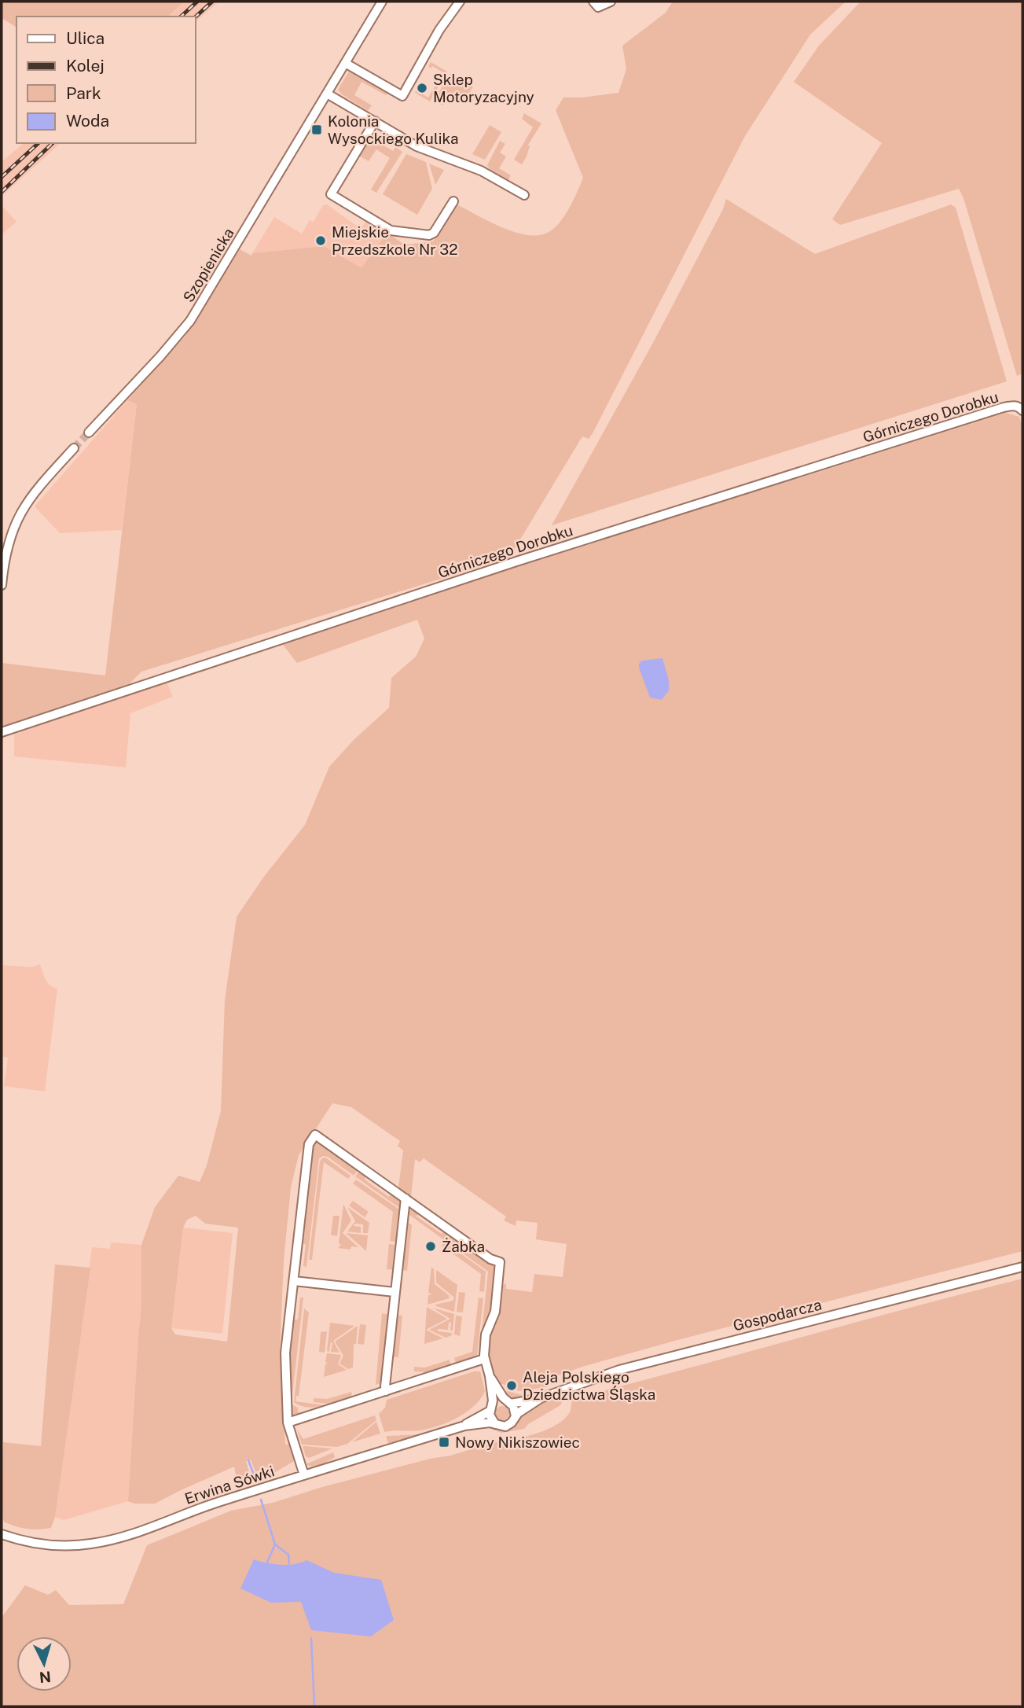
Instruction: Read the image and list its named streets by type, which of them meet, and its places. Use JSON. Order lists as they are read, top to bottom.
{
  "streets": {
    "street": [
      "Szopienicka",
      "Górniczego Dorobku",
      "Gospodarcza",
      "Erwina Sówki"
    ]
  },
  "crossings": [
    ["Gospodarcza", "Erwina Sówki"]
  ],
  "places": {
    "other": [
      "Sklep Motoryzacyjny",
      "Miejskie Przedszkole Nr 32",
      "Żabka",
      "Aleja Polskiego Dziedzictwa Śląska"
    ],
    "transit": ["Kolonia Wysockiego Kulika", "Nowy Nikiszowiec"]
  },
  "legend": [
    "Ulica",
    "Kolej",
    "Park",
    "Woda"
  ],
  "north": "bottom"
}
